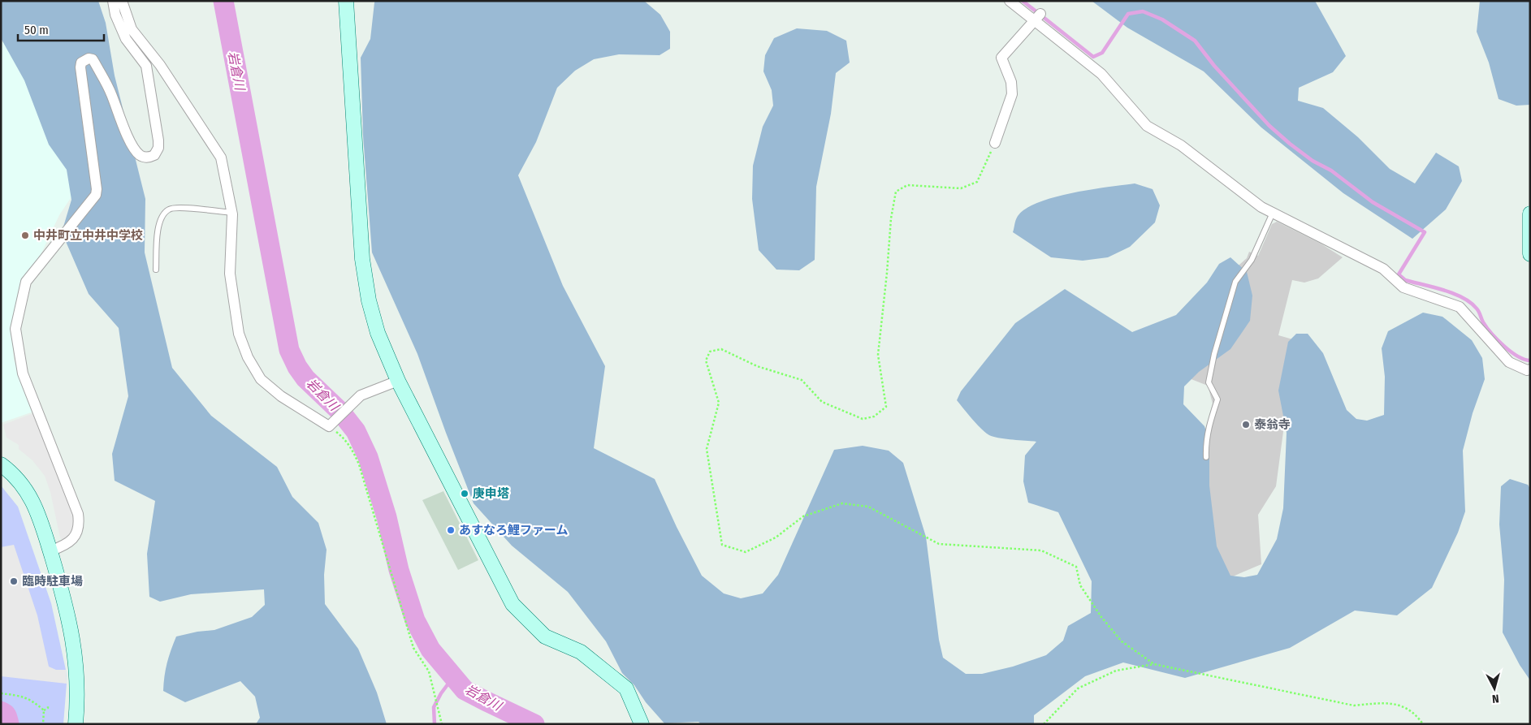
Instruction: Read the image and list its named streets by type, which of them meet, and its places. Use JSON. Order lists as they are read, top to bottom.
{
  "water": ["岩倉川"],
  "places": [
    "中井町立中井中学校",
    "泰翁寺",
    "庚申塔",
    "あすなろ鯉ファーム",
    "臨時駐車場"
  ],
  "scale_bar": "50 m",
  "north": "bottom"
}
